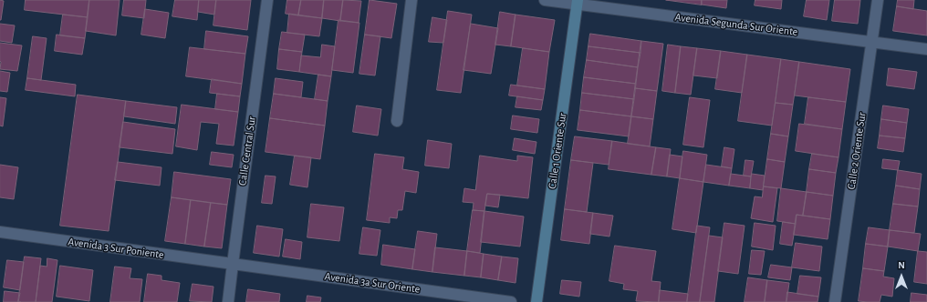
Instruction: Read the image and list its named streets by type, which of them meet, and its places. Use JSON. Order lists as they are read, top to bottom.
{
  "streets": {
    "street": [
      "Avenida Segunda Sur Oriente",
      "Calle Central Sur",
      "Calle 1 Oriente Sur",
      "Calle 2 Oriente Sur",
      "Avenida 3 Sur Poniente",
      "Avenida 3a Sur Oriente"
    ]
  },
  "crossings": [
    ["Avenida Segunda Sur Oriente", "Calle 1 Oriente Sur"],
    ["Avenida Segunda Sur Oriente", "Calle 2 Oriente Sur"],
    ["Calle Central Sur", "Avenida 3 Sur Poniente"],
    ["Calle Central Sur", "Avenida 3a Sur Oriente"],
    ["Avenida 3 Sur Poniente", "Avenida 3a Sur Oriente"]
  ],
  "north": "top"
}
